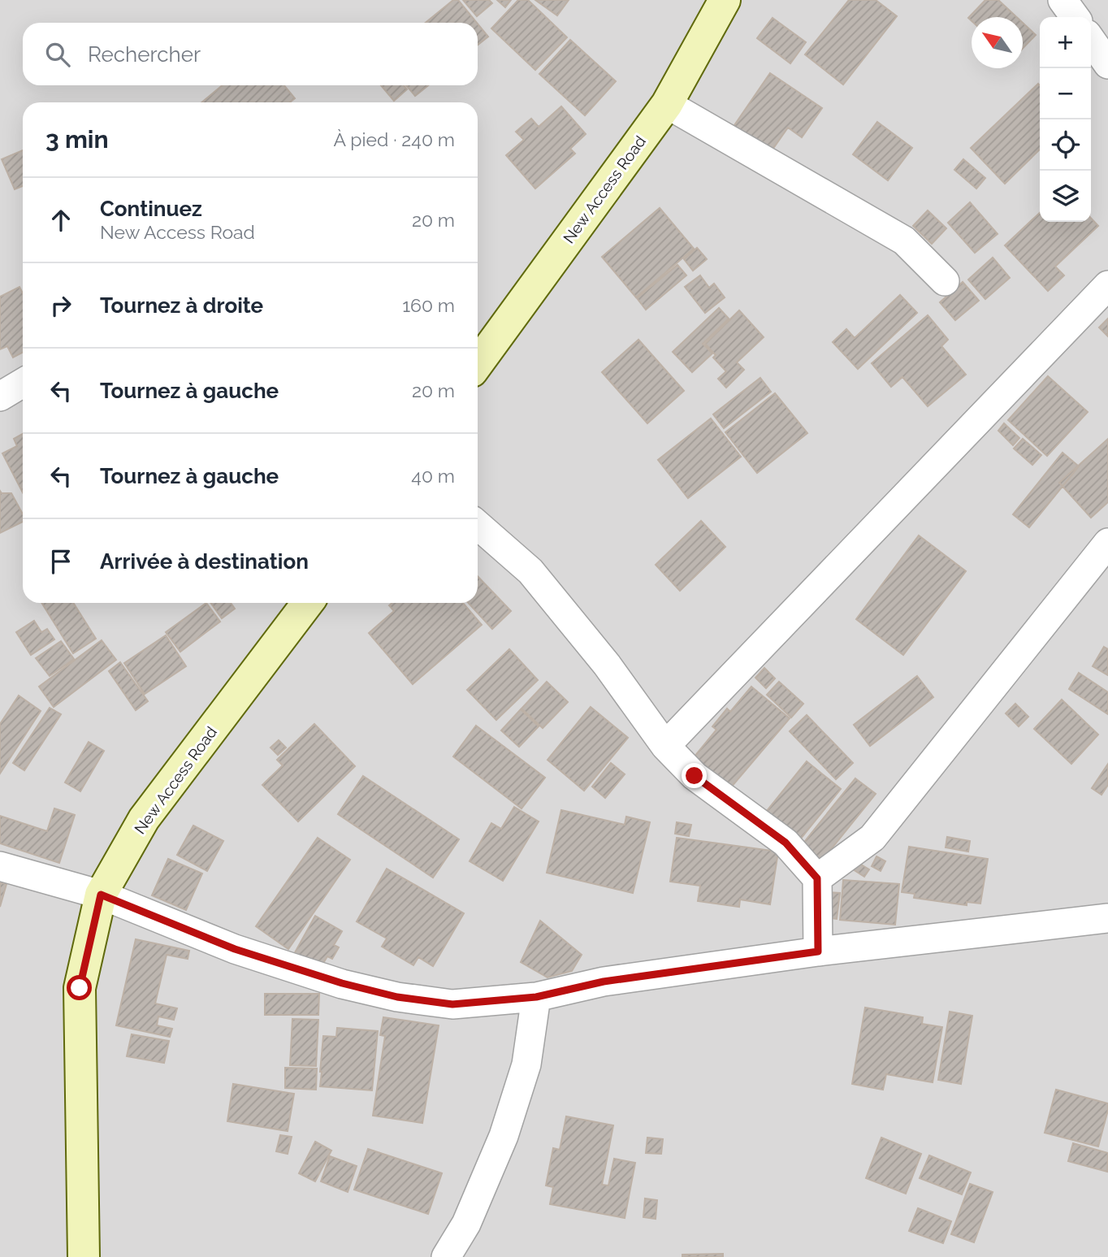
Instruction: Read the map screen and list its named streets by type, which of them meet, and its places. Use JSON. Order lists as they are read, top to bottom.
{
  "streets": {
    "main road": ["New Access Road"]
  },
  "north": "top left",
  "page": {
    "map_buttons": ["+", "−"],
    "search": "Rechercher",
    "heading": ["3 min", "À pied · 240 m"],
    "list": [
      ["Continuez", "New Access Road", "20 m"],
      ["Tournez à droite", "160 m"],
      ["Tournez à gauche", "20 m"],
      ["Tournez à gauche", "40 m"],
      "Arrivée à destination"
    ]
  }
}
